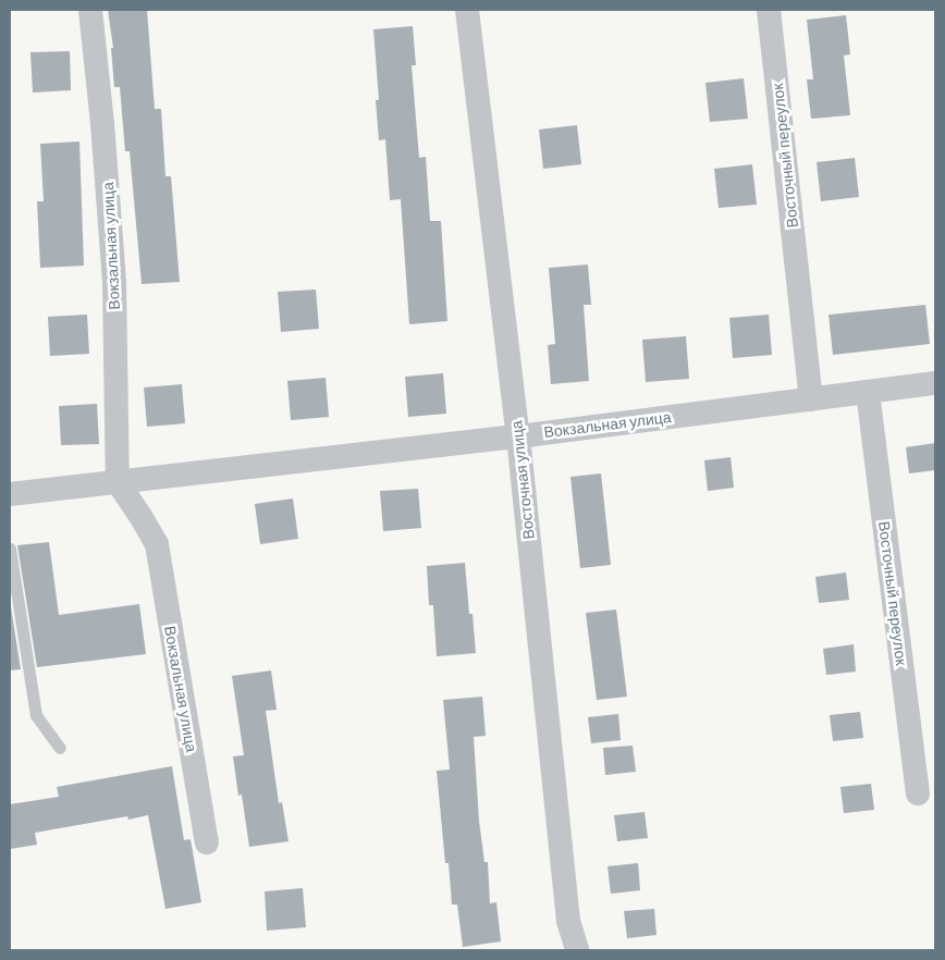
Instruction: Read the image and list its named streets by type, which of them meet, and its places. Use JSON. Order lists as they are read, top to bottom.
{
  "streets": {
    "street": ["Восточный переулок", "Вокзальная улица", "Восточная улица"]
  },
  "crossings": [
    ["Восточный переулок", "Вокзальная улица"],
    ["Вокзальная улица", "Восточная улица"]
  ]
}
